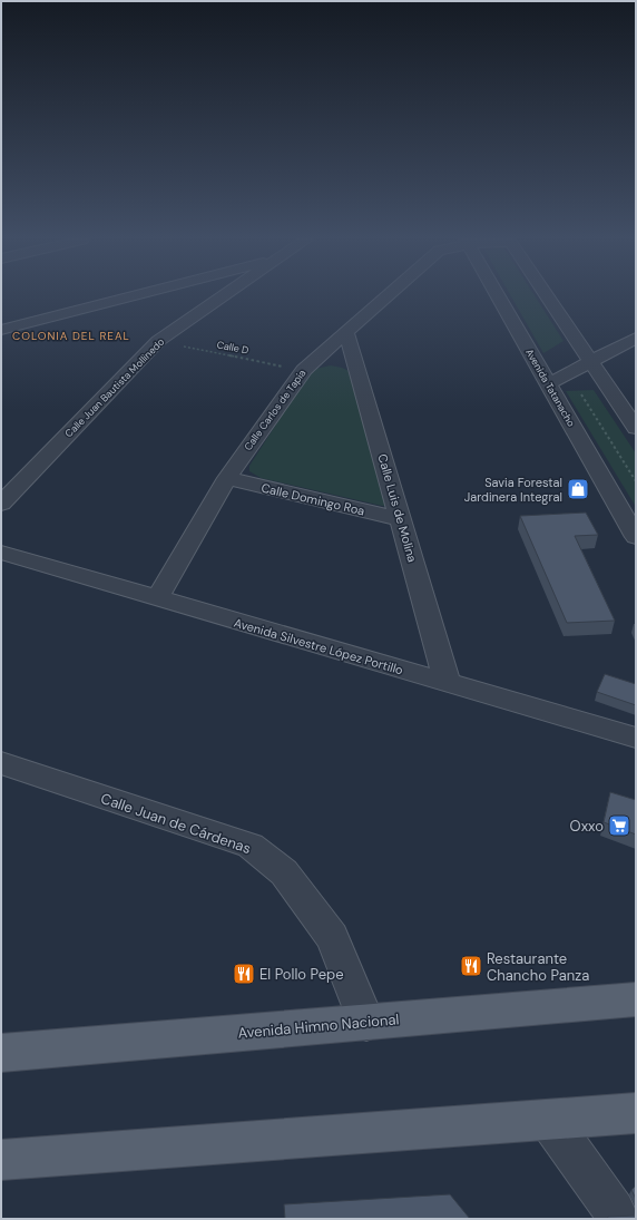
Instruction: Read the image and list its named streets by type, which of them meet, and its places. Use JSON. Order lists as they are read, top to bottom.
{
  "streets": {
    "main road": ["Avenida Himno Nacional"],
    "street": [
      "Calle Juan Bautista Mollinedo",
      "Avenida Tatanacho",
      "Calle Carlos de Tapia",
      "Calle Domingo Roa",
      "Calle Luis de Molina",
      "Avenida Silvestre López Portillo",
      "Calle Juan de Cárdenas"
    ],
    "path": ["Calle D"]
  },
  "crossings": [
    ["Calle D", "Calle Juan Bautista Mollinedo"],
    ["Calle D", "Calle Carlos de Tapia"],
    ["Calle Carlos de Tapia", "Calle Domingo Roa"],
    ["Calle Carlos de Tapia", "Calle Luis de Molina"],
    ["Calle Carlos de Tapia", "Avenida Silvestre López Portillo"],
    ["Calle Domingo Roa", "Calle Luis de Molina"],
    ["Calle Luis de Molina", "Avenida Silvestre López Portillo"],
    ["Calle Juan de Cárdenas", "Avenida Himno Nacional"]
  ],
  "districts": ["COLONIA DEL REAL"],
  "places": {
    "shop": ["Savia Forestal Jardinera Integral"],
    "supermarket": ["Oxxo"],
    "restaurant": ["Restaurante Chancho Panza", "El Pollo Pepe"]
  }
}
